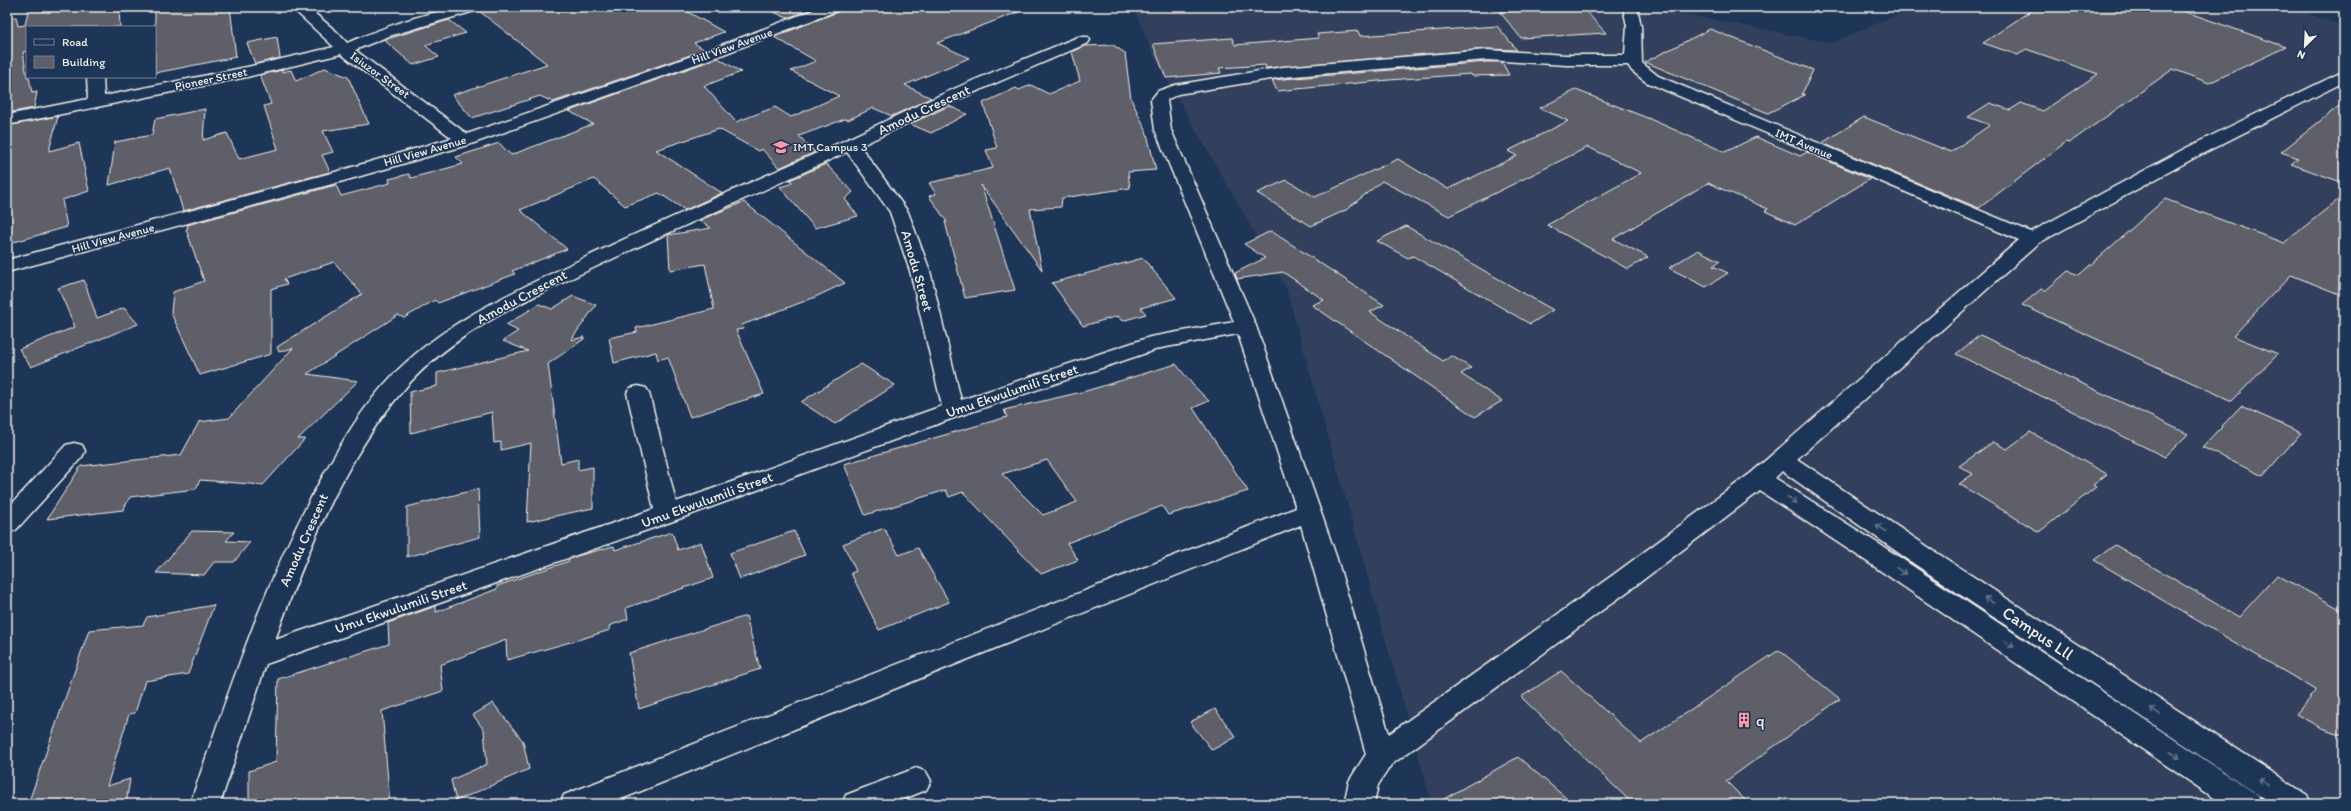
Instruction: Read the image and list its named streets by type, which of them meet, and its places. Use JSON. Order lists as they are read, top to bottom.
{
  "streets": {
    "street": [
      "Hill View Avenue",
      "Isiuzor Street",
      "Pioneer Street",
      "Amodu Crescent",
      "IMT Avenue",
      "Amodu Street",
      "Umu Ekwulumili Street",
      "Campus Lll"
    ]
  },
  "crossings": [
    ["Hill View Avenue", "Isiuzor Street"],
    ["Isiuzor Street", "Pioneer Street"],
    ["Amodu Crescent", "Amodu Street"],
    ["Amodu Crescent", "Umu Ekwulumili Street"],
    ["Amodu Street", "Umu Ekwulumili Street"]
  ],
  "places": {
    "school or university": ["IMT Campus 3"],
    "building": ["q"]
  },
  "legend": ["Road", "Building"],
  "north": "bottom left"
}
